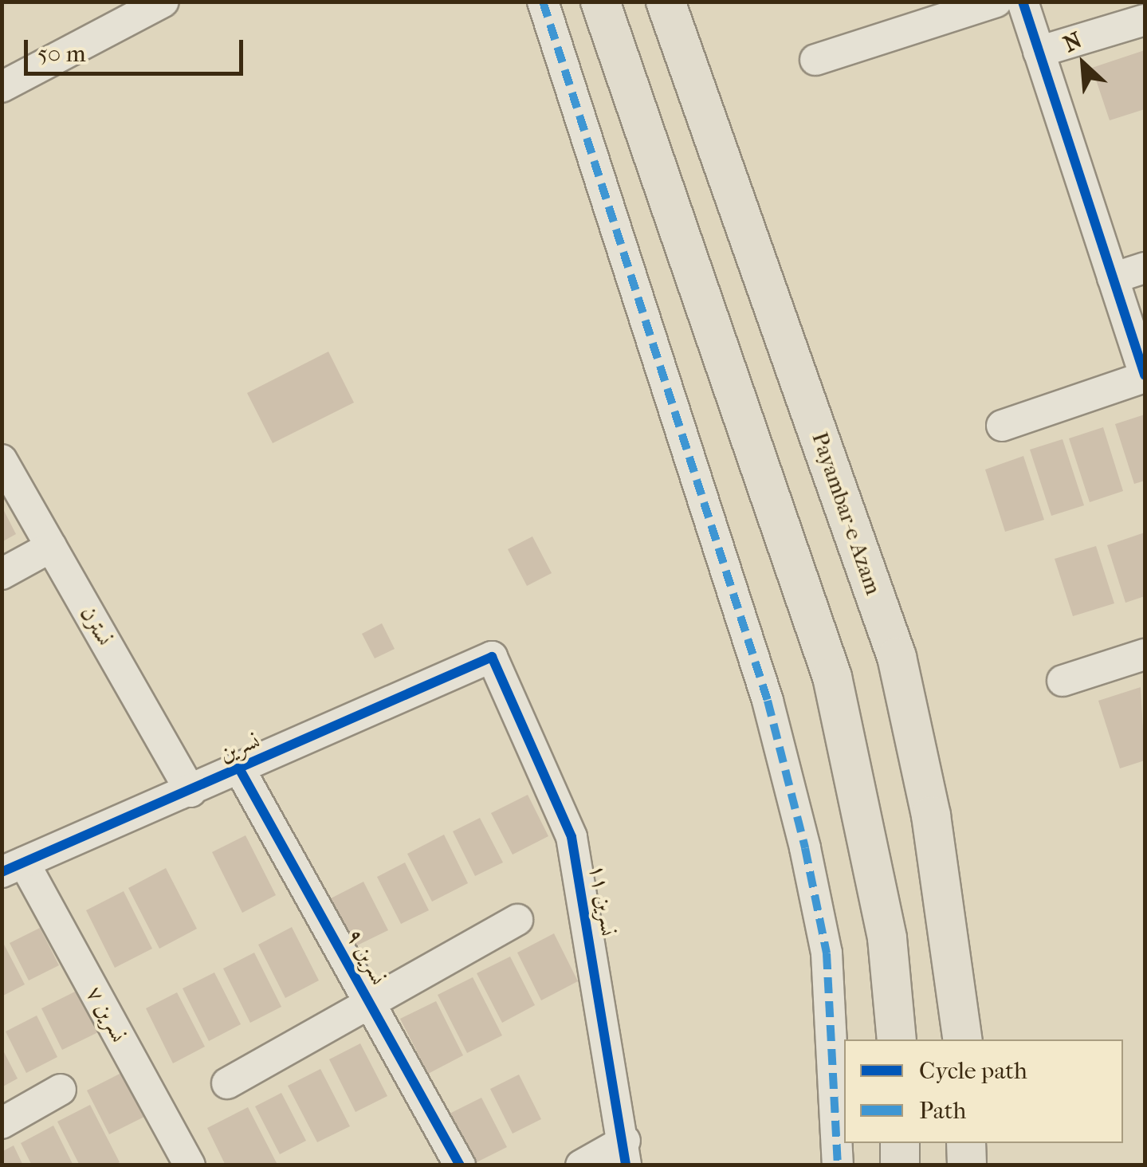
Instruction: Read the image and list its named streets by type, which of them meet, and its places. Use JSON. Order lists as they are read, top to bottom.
{
  "streets": {
    "main road": ["Payambar-e Azam"],
    "street": [
      "نسترن",
      "نسرین",
      "نسرین ۱۱",
      "نسرین ۹",
      "نسرین ۷"
    ]
  },
  "crossings": [
    ["نسترن", "نسرین"],
    ["نسرین", "نسرین ۱۱"],
    ["نسرین", "نسرین ۹"],
    ["نسرین", "نسرین ۷"]
  ],
  "legend": ["Cycle path", "Path"],
  "scale_bar": "50 m",
  "north": "top left"
}
